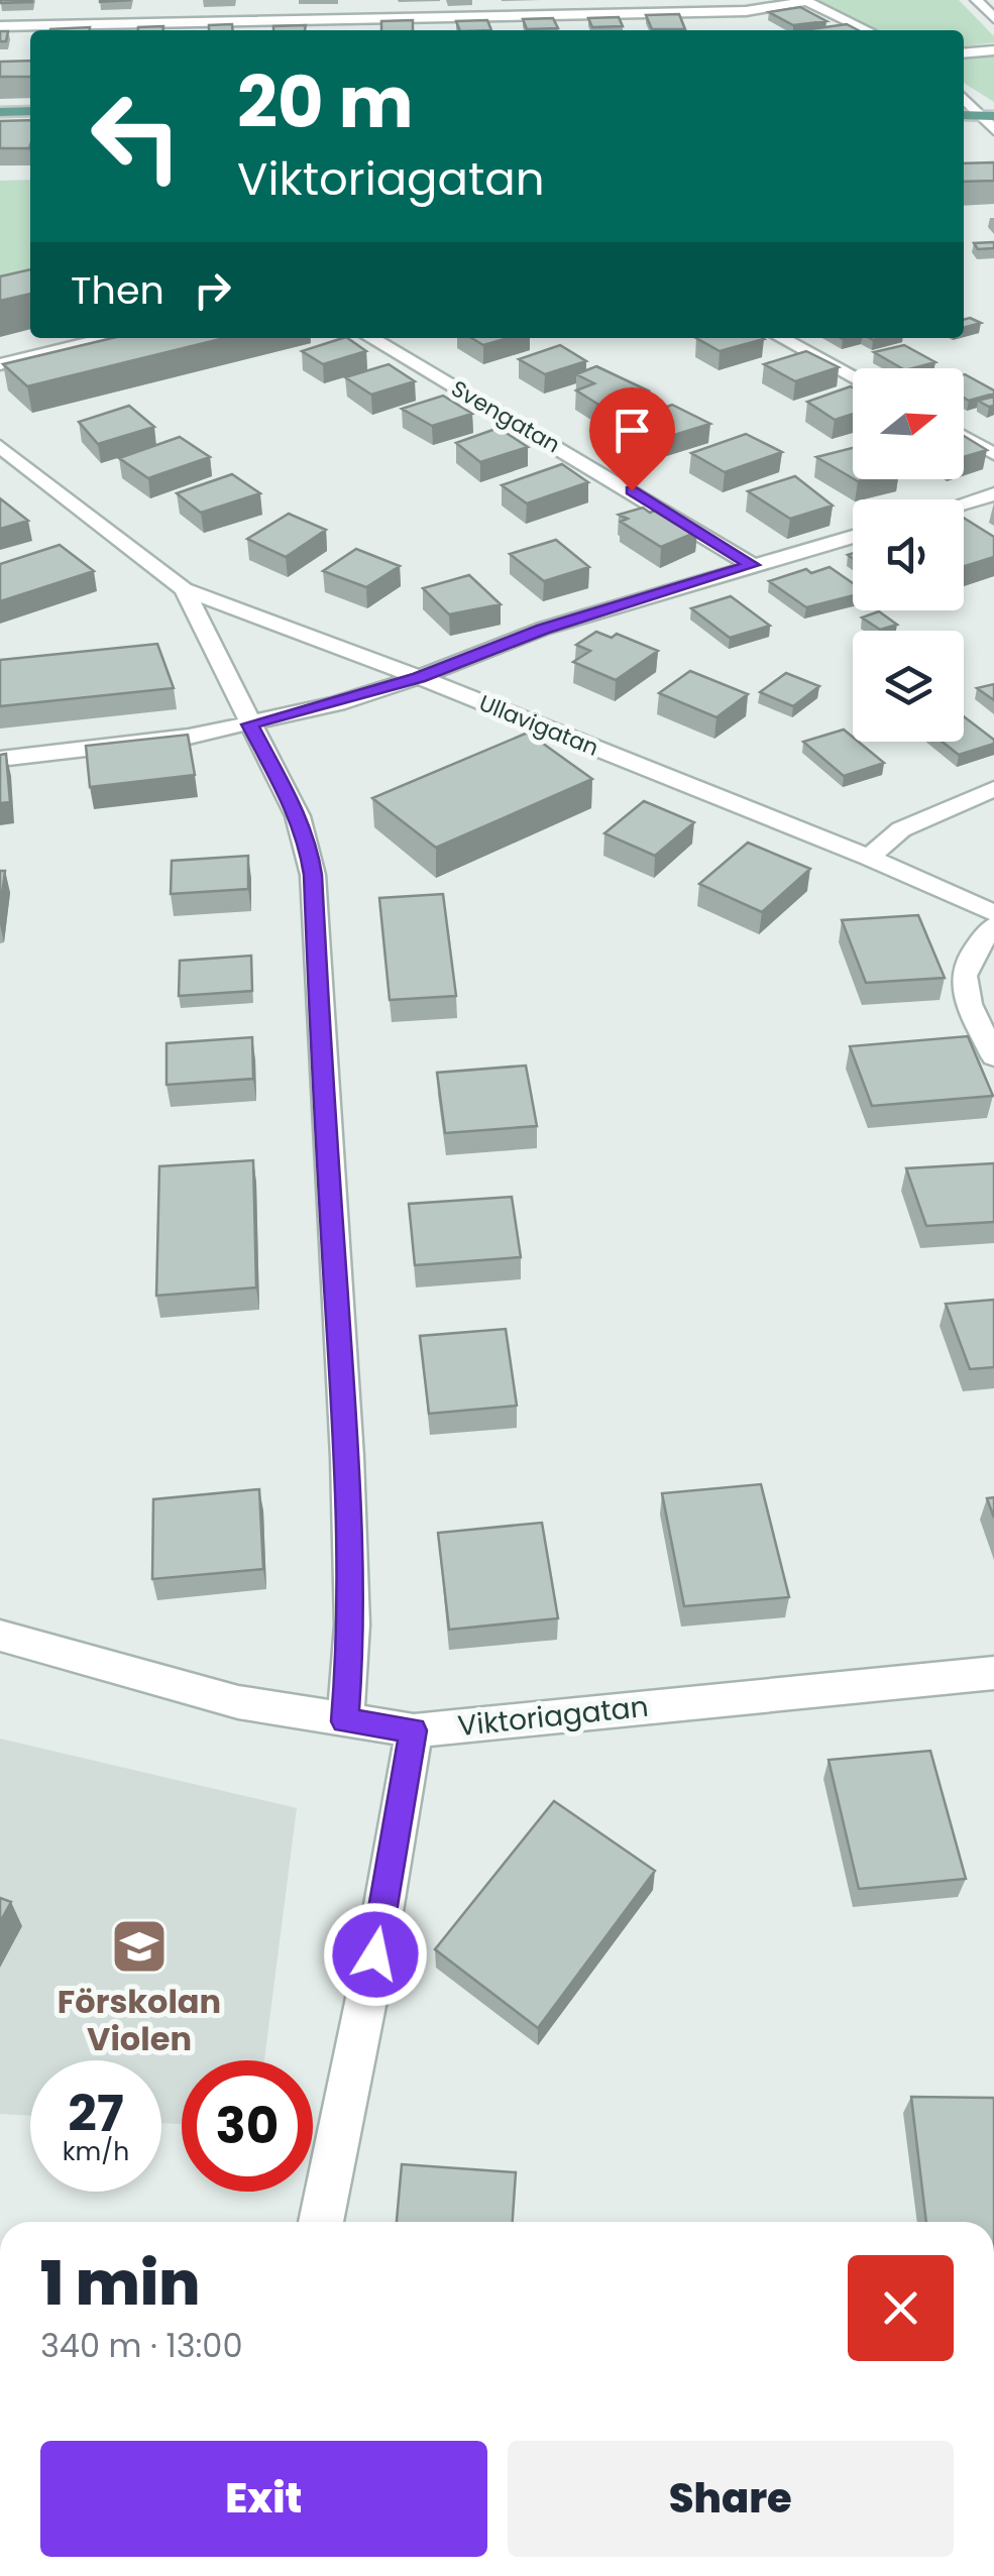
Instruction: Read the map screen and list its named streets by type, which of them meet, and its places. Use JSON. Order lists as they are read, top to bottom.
{
  "streets": {
    "street": ["Svengatan", "Ullavigatan", "Viktoriagatan"]
  },
  "places": {
    "school or university": ["Förskolan Violen"]
  },
  "north": "right",
  "page": {
    "turn": ["20 m", "Viktoriagatan"],
    "then": "Then",
    "speed": "27 km/h",
    "limit": "30",
    "heading": ["1 min", "340 m · 13:00"],
    "buttons": ["Exit", "Share"]
  }
}
